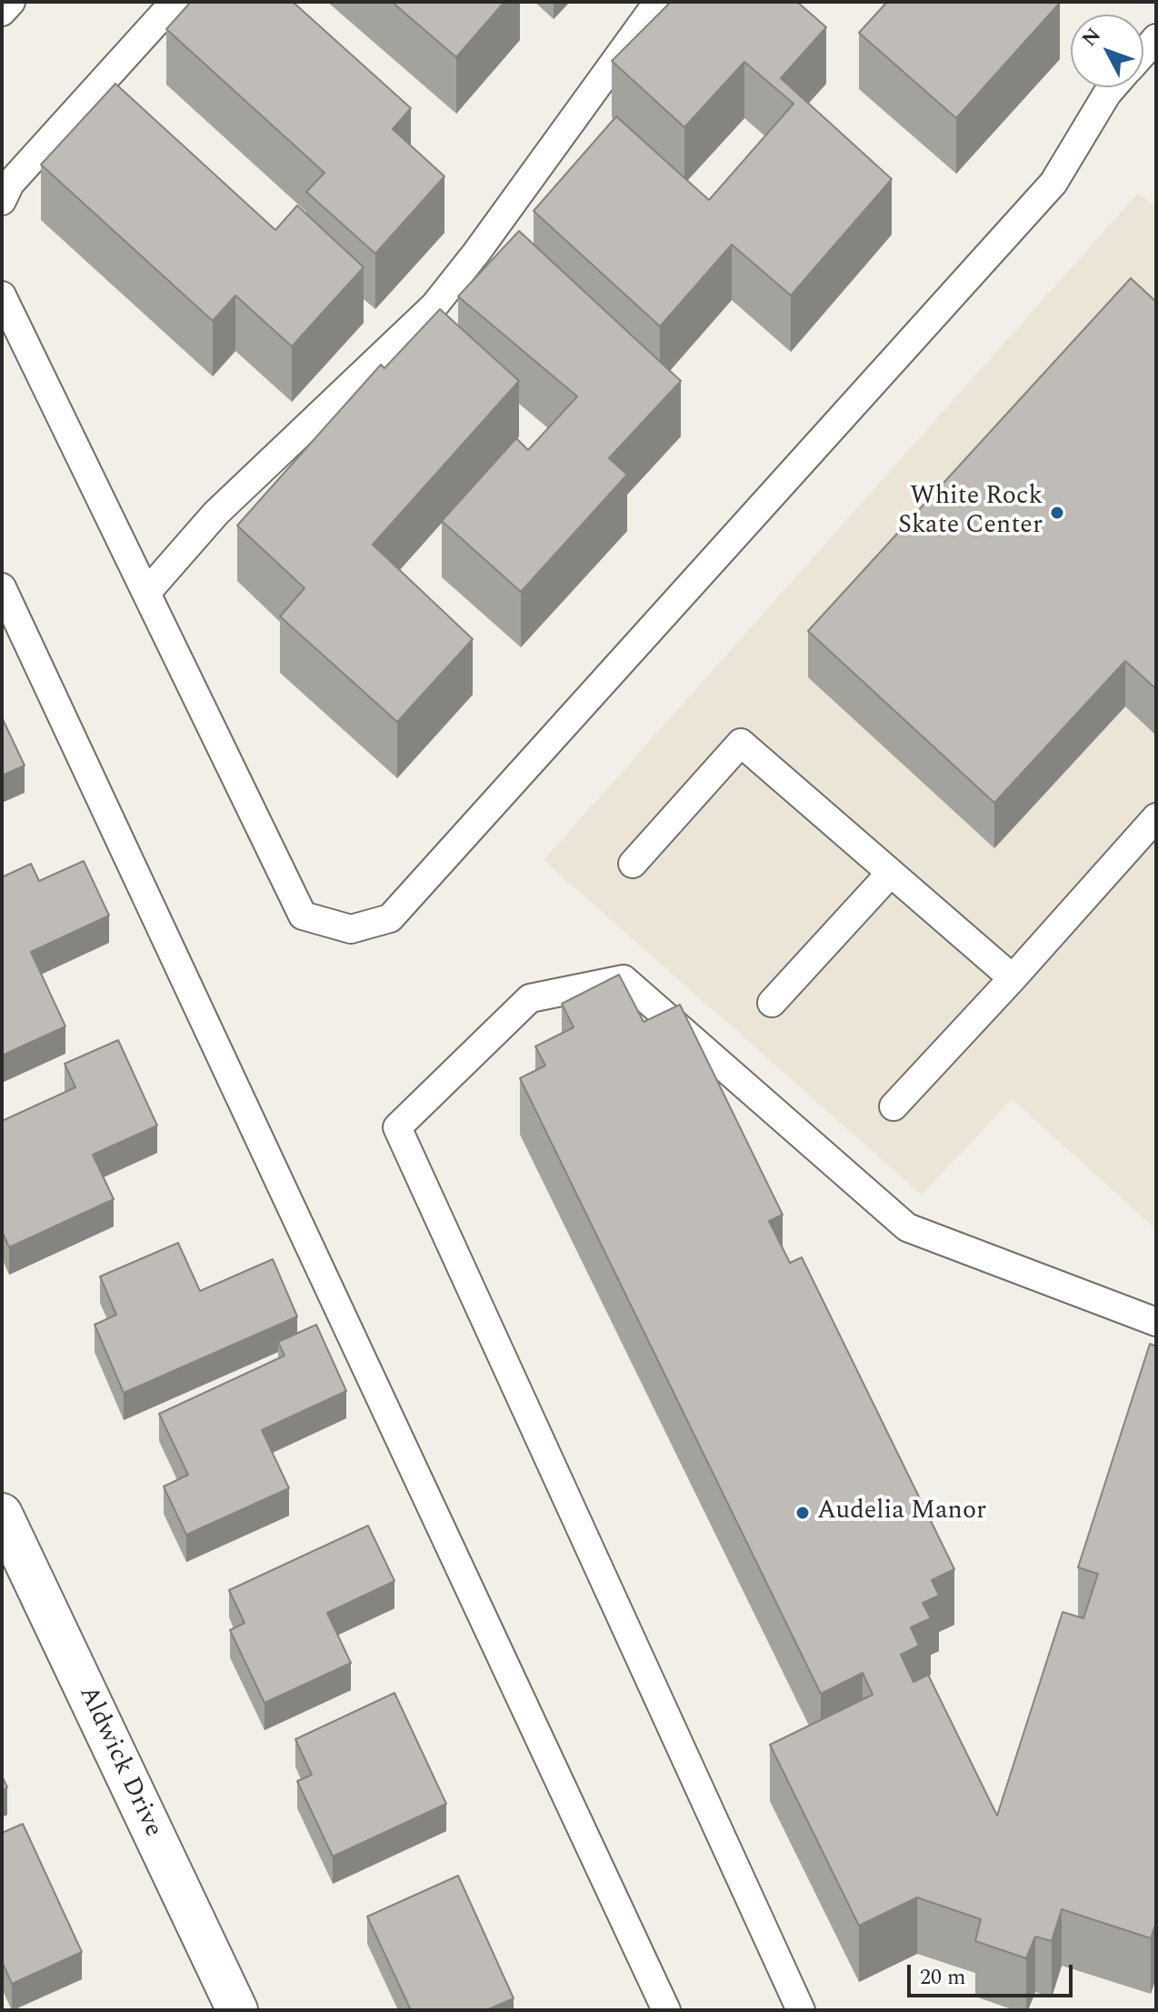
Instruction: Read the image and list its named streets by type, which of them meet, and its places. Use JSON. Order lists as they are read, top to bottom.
{
  "streets": {
    "street": ["Aldwick Drive"]
  },
  "places": ["White Rock Skate Center", "Audelia Manor"],
  "scale_bar": "20 m",
  "north": "top left"
}
